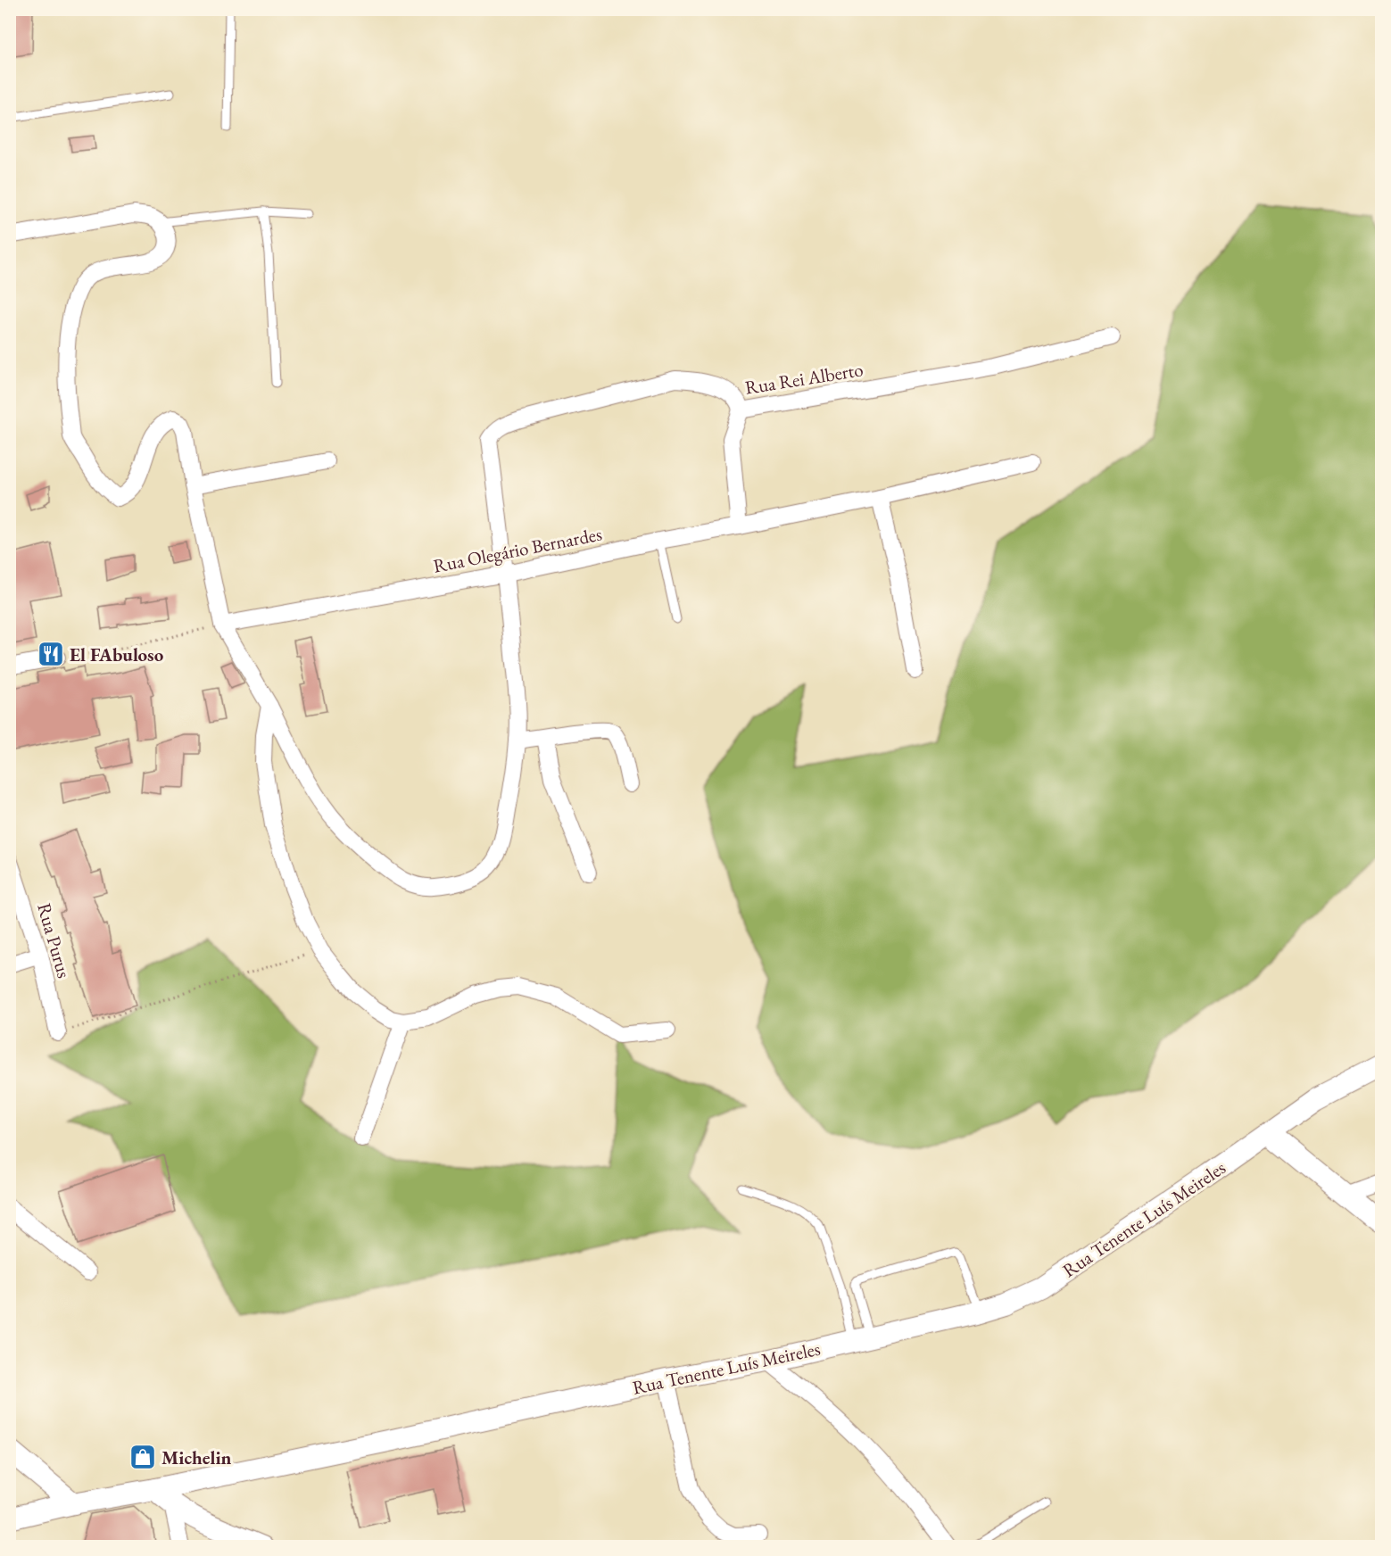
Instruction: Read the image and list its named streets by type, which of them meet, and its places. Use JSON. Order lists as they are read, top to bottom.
{
  "streets": {
    "main road": ["Rua Tenente Luís Meireles"],
    "street": ["Rua Rei Alberto", "Rua Olegário Bernardes", "Rua Purus"]
  },
  "crossings": [
    ["Rua Rei Alberto", "Rua Olegário Bernardes"]
  ],
  "places": {
    "restaurant": ["El FAbuloso"],
    "shop": ["Michelin"]
  }
}
